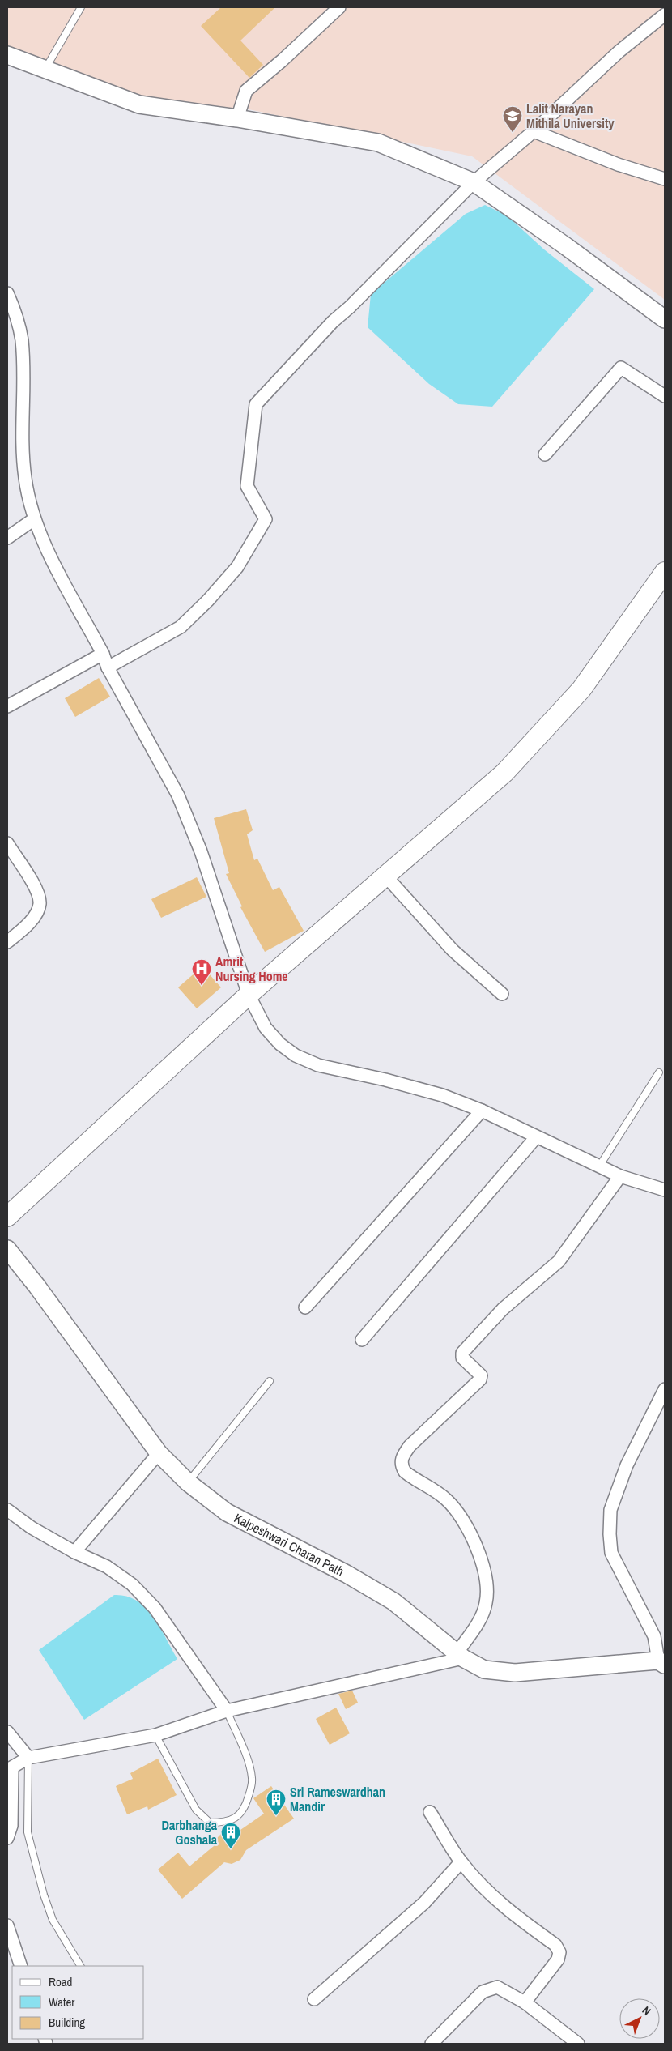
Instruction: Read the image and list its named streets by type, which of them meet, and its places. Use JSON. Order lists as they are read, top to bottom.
{
  "streets": {
    "street": ["Kalpeshwari Charan Path"]
  },
  "places": {
    "school or university": ["Lalit Narayan Mithila University"],
    "hospital": ["Amrit Nursing Home"],
    "building": ["Sri Rameswardhan Mandir", "Darbhanga Goshala"]
  },
  "legend": ["Road", "Water", "Building"],
  "north": "top right"
}
